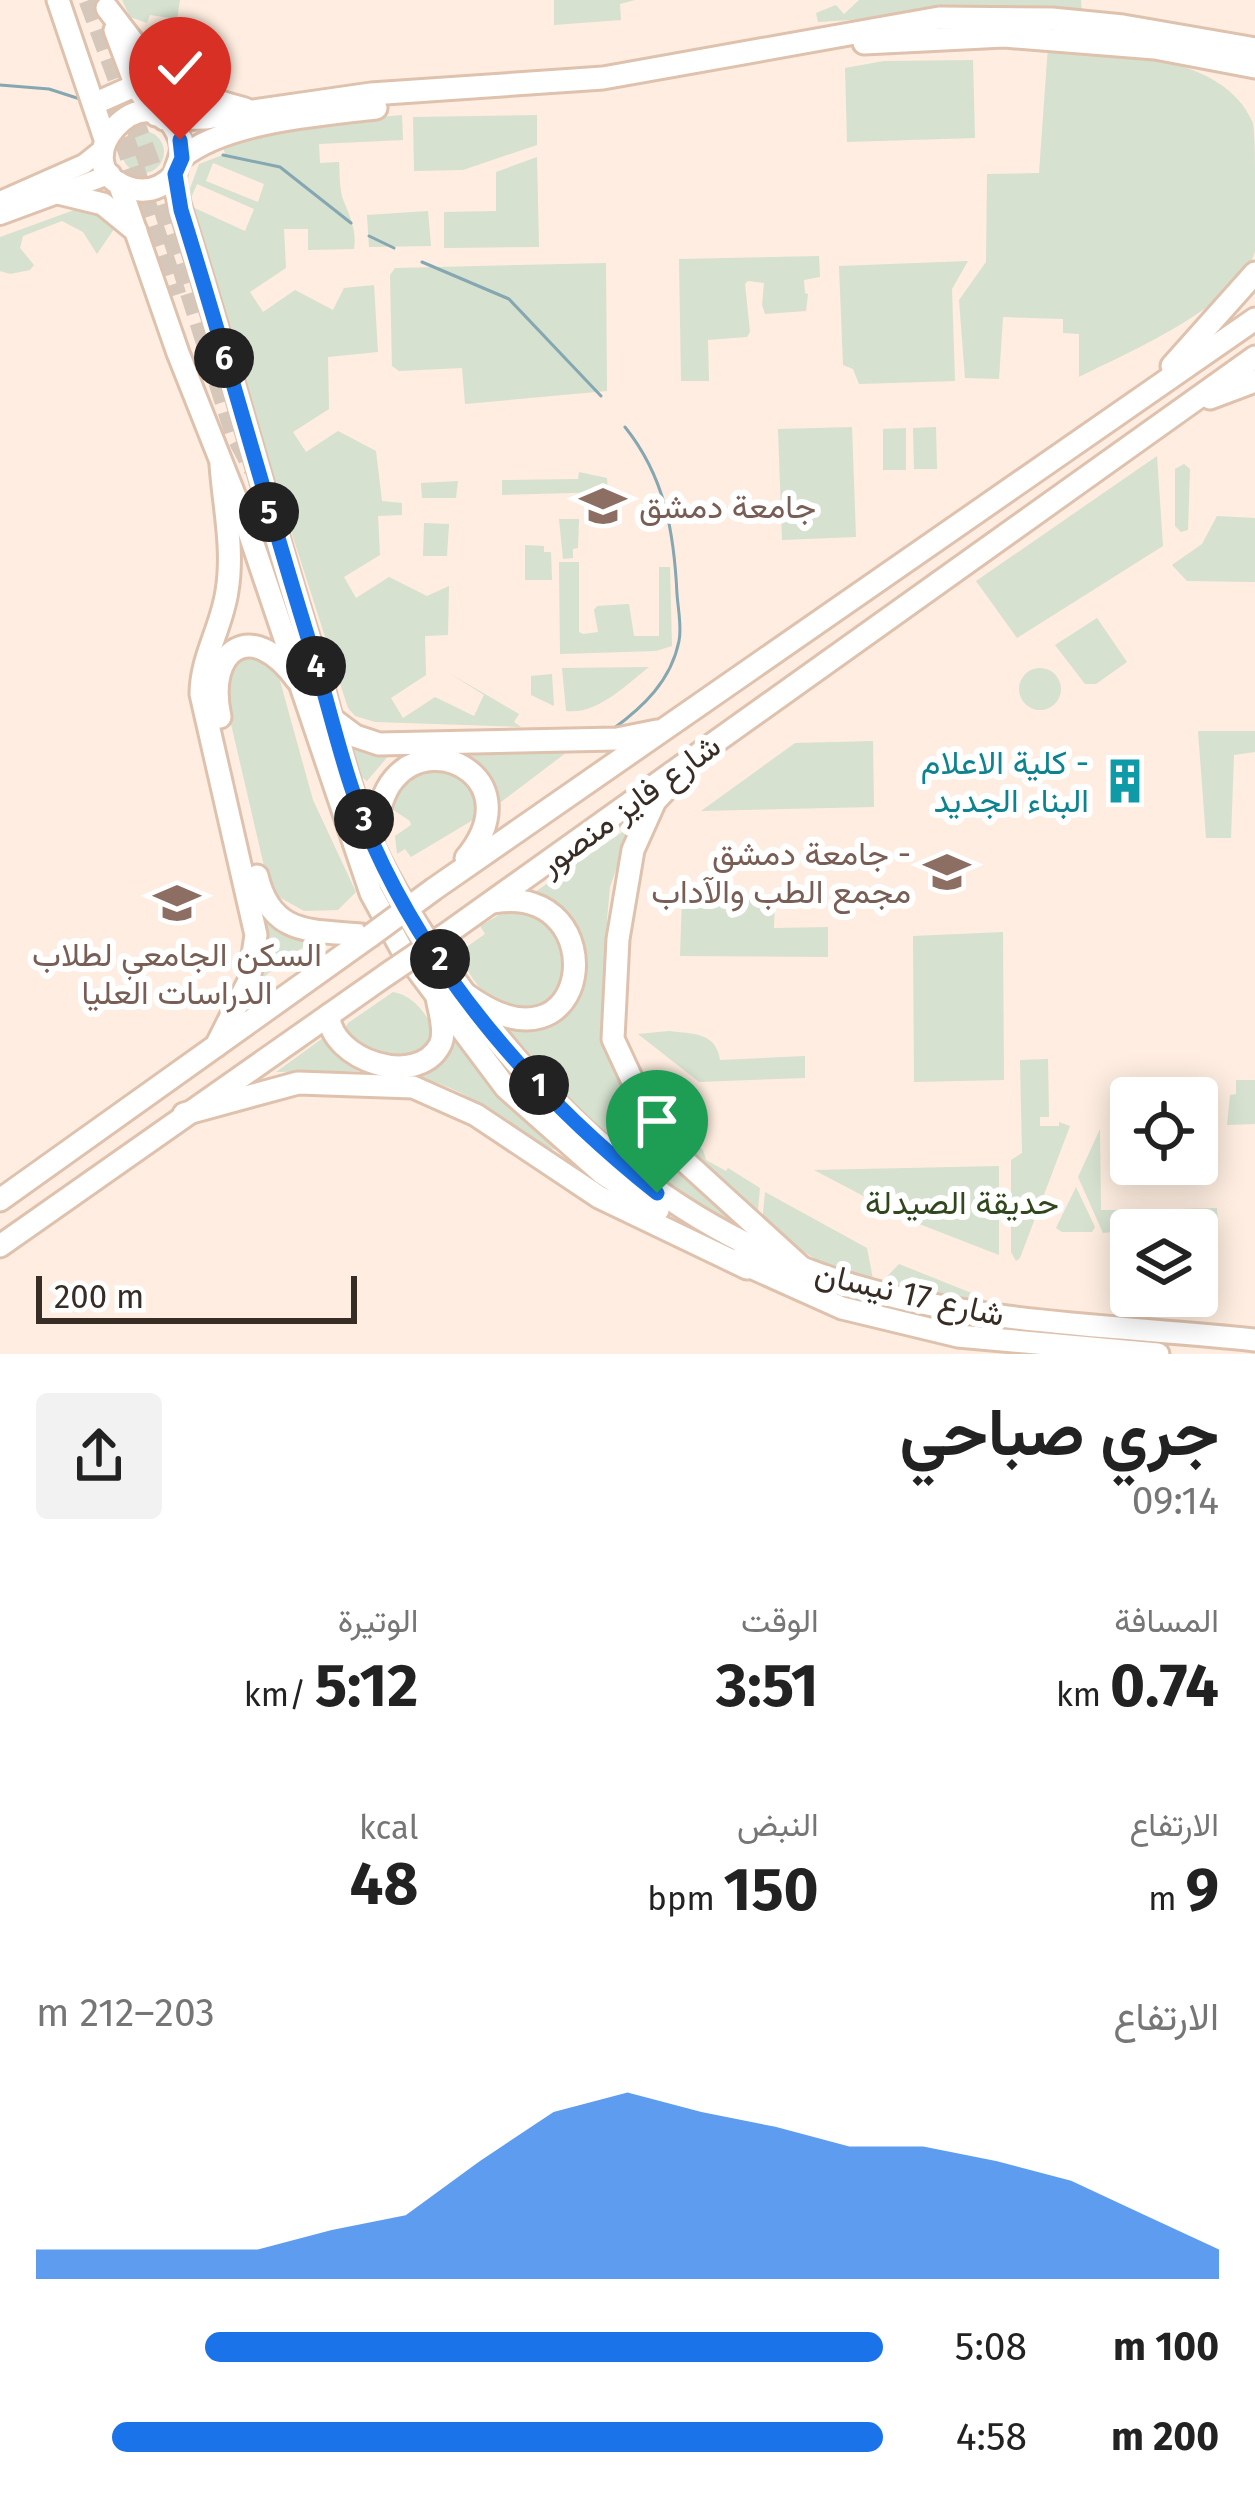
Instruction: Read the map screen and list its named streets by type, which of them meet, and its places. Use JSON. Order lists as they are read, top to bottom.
{
  "streets": {
    "main road": ["شارع فايز منصور", "شارع 17 نيسان"]
  },
  "parks": ["حديقة الصيدلة"],
  "places": {
    "school or university": ["جامعة دمشق", "جامعة دمشق - مجمع الطب والآداب", "السكن الجامعي لطلاب الدراسات العليا"],
    "building": ["كلية الاعلام - البناء الجديد"]
  },
  "scale_bar": "200 m",
  "page": {
    "pins": [
      "6",
      "5",
      "4",
      "3",
      "2",
      "1"
    ],
    "scale": "200 m",
    "heading": ["جري صباحي", "09:14"],
    "stats": [
      ["المسافة", "0.74 km"],
      ["الوقت", "3:51"],
      ["الوتيرة", "5:12 /km"],
      ["الارتفاع", "9 m"],
      ["النبض", "150 bpm"],
      ["kcal", "48"]
    ],
    "chart": ["الارتفاع", "203–212 m"],
    "list": [
      {
        "name": "100 m",
        "note": "5:08"
      },
      {
        "name": "200 m",
        "note": "4:58"
      }
    ]
  }
}
